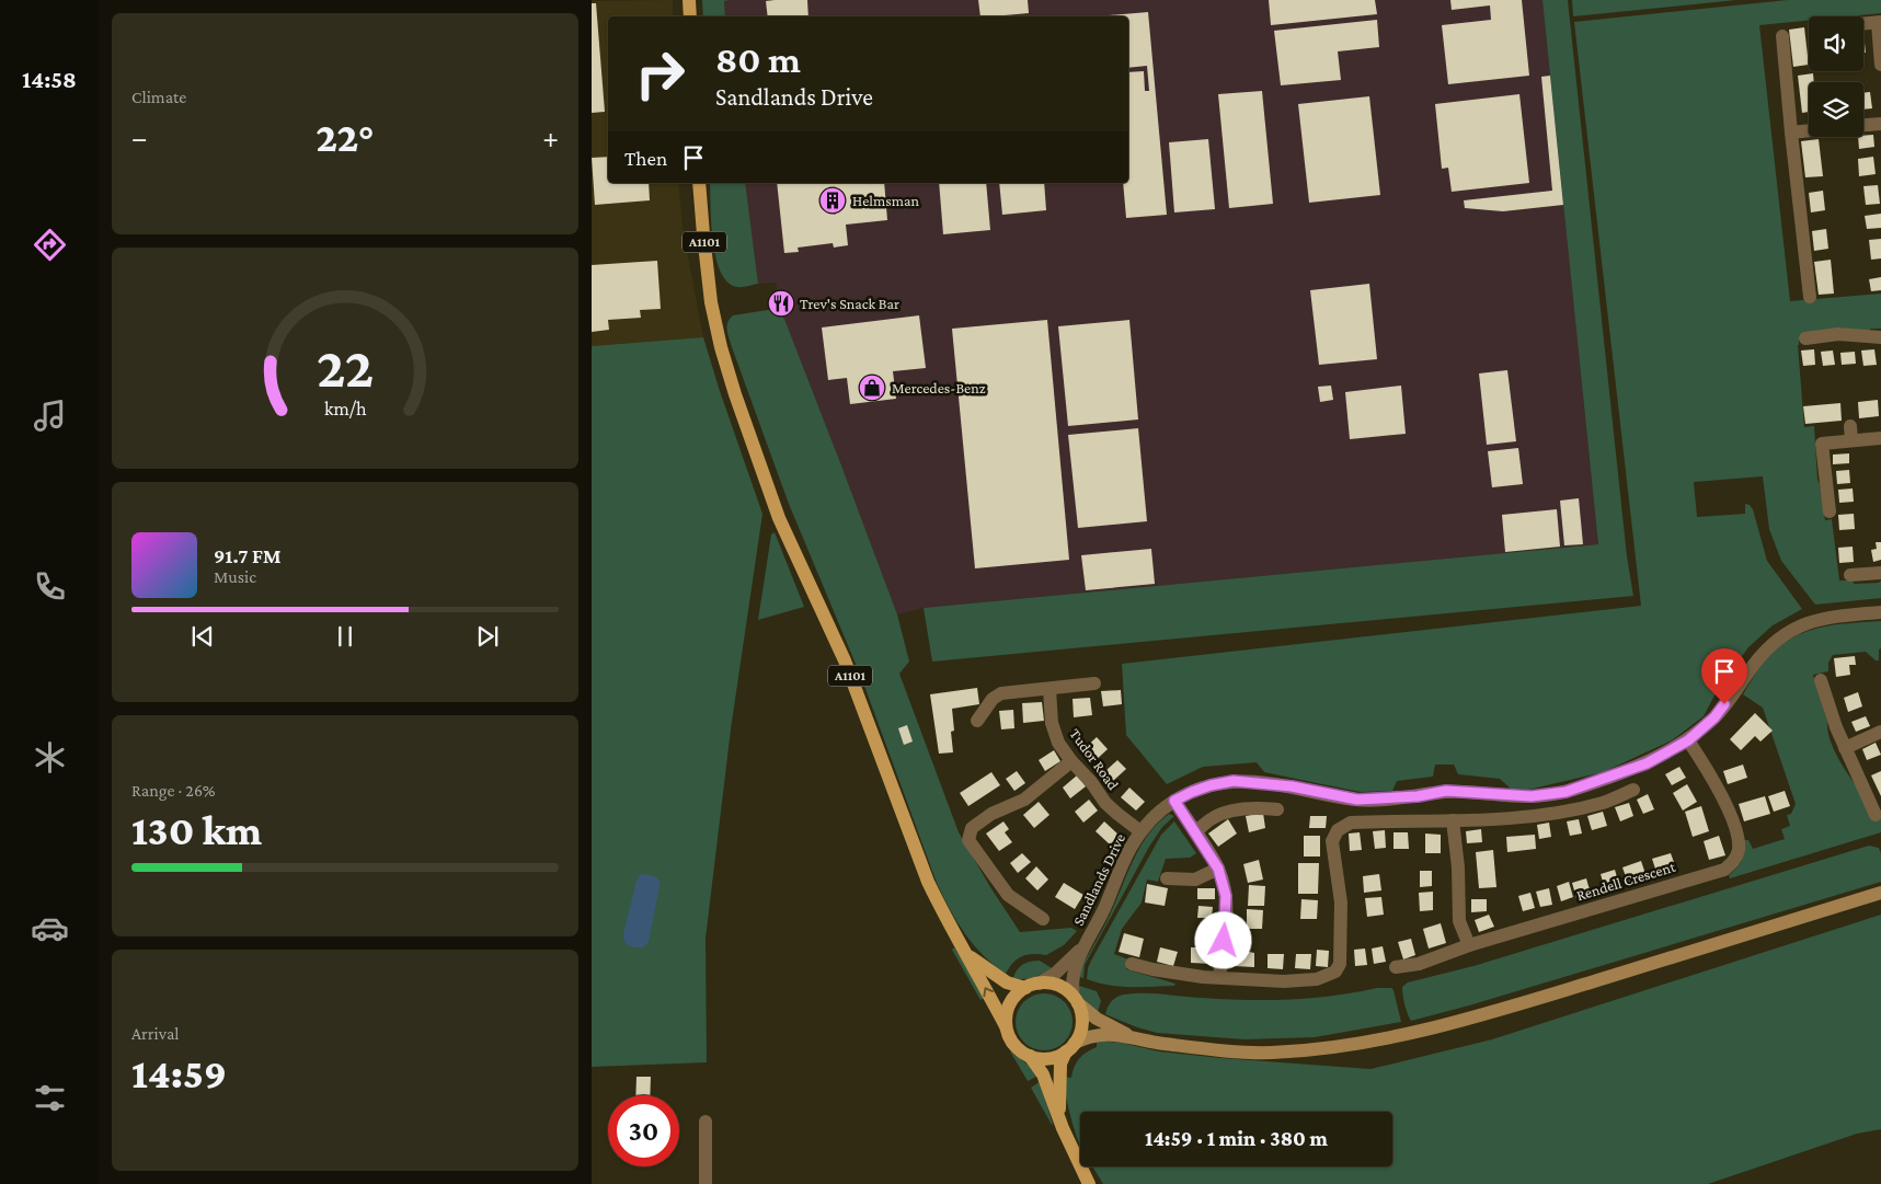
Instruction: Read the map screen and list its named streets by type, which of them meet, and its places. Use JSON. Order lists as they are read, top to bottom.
{
  "streets": {
    "main road": ["A1101"],
    "street": ["Tudor Road", "Sandlands Drive", "Rendell Crescent"]
  },
  "crossings": [
    ["A1101", "Sandlands Drive"],
    ["Tudor Road", "Sandlands Drive"],
    ["Sandlands Drive", "Rendell Crescent"]
  ],
  "places": {
    "building": ["Helmsman"],
    "restaurant": ["Trev's Snack Bar"],
    "shop": ["Mercedes-Benz"]
  },
  "page": {
    "tabs": "14:58",
    "tile": [
      "Climate",
      ["Range · 26%", "130 km"],
      ["Arrival", "14:59"]
    ],
    "turn": ["80 m", "Sandlands Drive"],
    "heat": ["−", "22°", "+"],
    "then": "Then",
    "song": ["91.7 FM", "Music"],
    "limit": "30",
    "trip": "14:59 · 1 min · 380 m",
    "gauge": ["22", "km/h"]
  }
}
